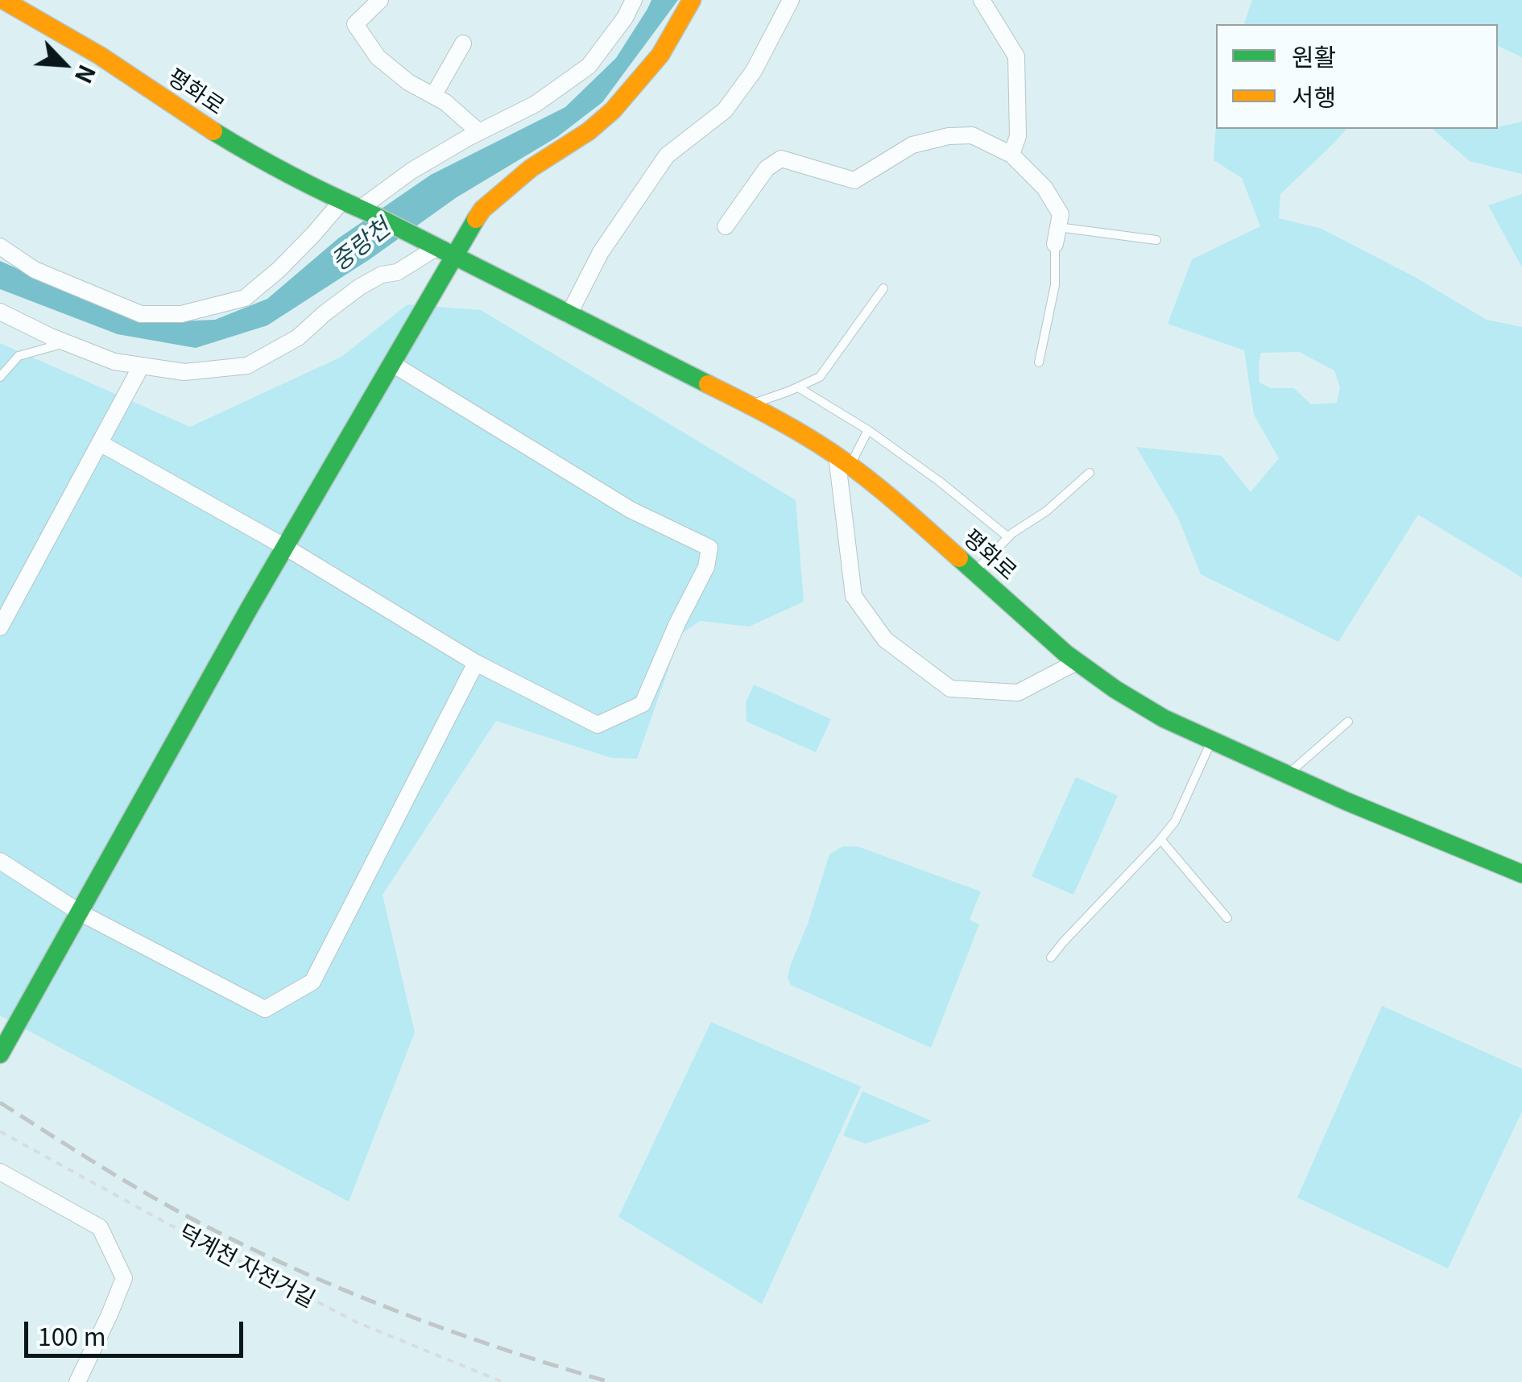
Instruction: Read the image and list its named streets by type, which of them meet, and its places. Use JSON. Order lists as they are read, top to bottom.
{
  "streets": {
    "main road": ["평화로"],
    "path": ["덕계천 자전거길"]
  },
  "water": ["중랑천"],
  "legend": ["원활", "서행"],
  "scale_bar": "100 m",
  "north": "bottom right"
}
